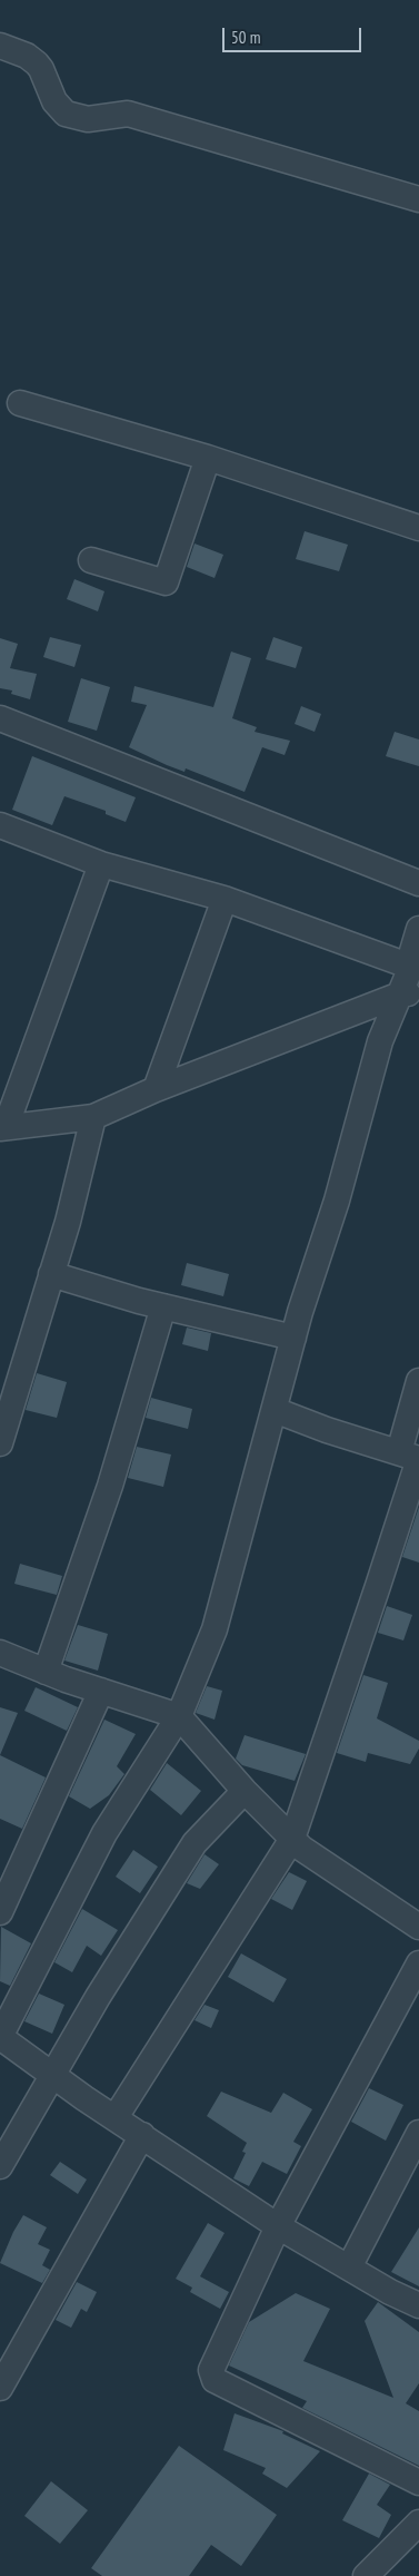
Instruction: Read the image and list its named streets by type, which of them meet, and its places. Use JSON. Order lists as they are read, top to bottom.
{
  "scale_bar": "50 m"
}
